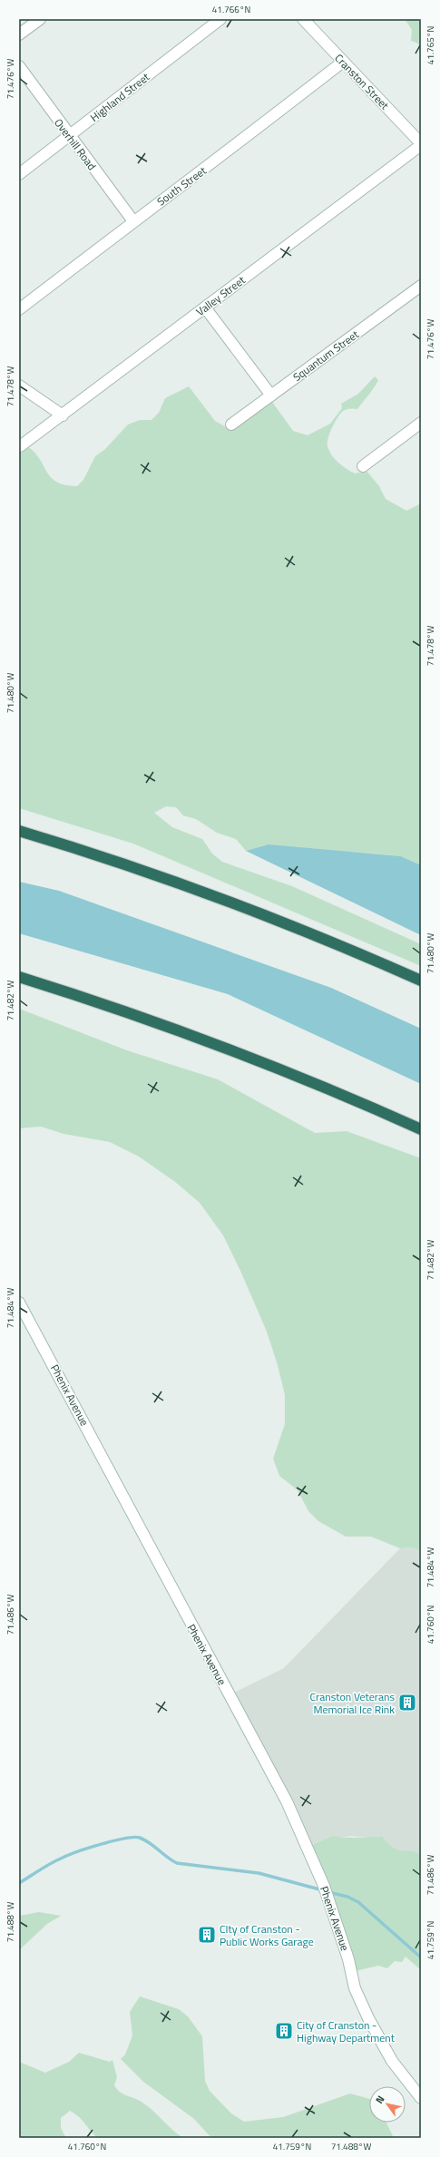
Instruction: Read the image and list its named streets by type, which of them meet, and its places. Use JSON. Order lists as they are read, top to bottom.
{
  "streets": {
    "street": [
      "Cranston Street",
      "Highland Street",
      "Overhill Road",
      "South Street",
      "Valley Street",
      "Squantum Street",
      "Phenix Avenue"
    ]
  },
  "crossings": [
    ["Cranston Street", "South Street"],
    ["Cranston Street", "Valley Street"],
    ["Highland Street", "Overhill Road"],
    ["Overhill Road", "South Street"]
  ],
  "places": {
    "building": ["Cranston Veterans Memorial Ice Rink", "CIty of Cranston - Public Works Garage", "City of Cranston - Highway Department"]
  },
  "north": "top left",
  "coordinates": [
    "41.766°N",
    "41.765°N",
    "71.476°W",
    "71.478°W",
    "71.480°W",
    "71.482°W",
    "71.484°W",
    "71.486°W",
    "41.760°N",
    "71.488°W",
    "41.759°N"
  ]
}
